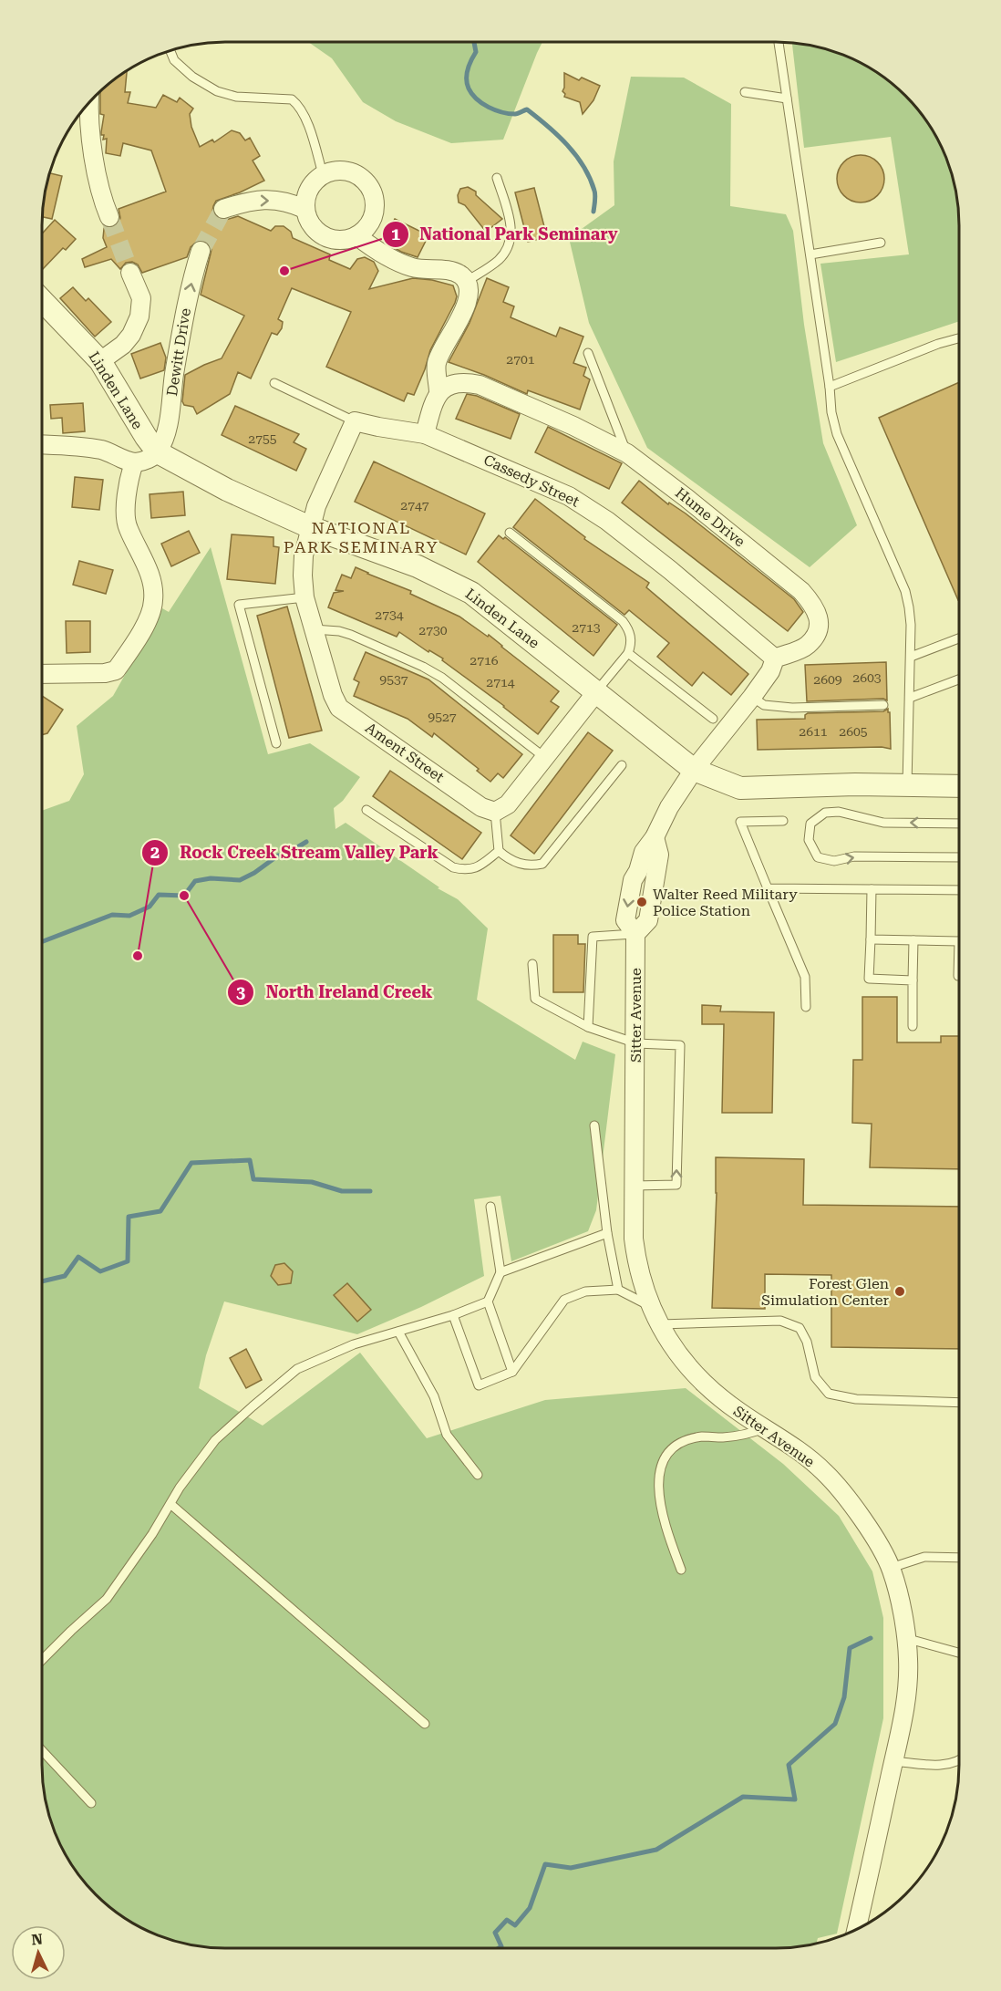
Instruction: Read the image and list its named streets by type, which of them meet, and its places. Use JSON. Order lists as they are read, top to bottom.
{
  "streets": {
    "street": [
      "Dewitt Drive",
      "Linden Lane",
      "Cassedy Street",
      "Hume Drive",
      "Ament Street",
      "Sitter Avenue"
    ]
  },
  "crossings": [
    ["Dewitt Drive", "Linden Lane"],
    ["Linden Lane", "Ament Street"],
    ["Linden Lane", "Sitter Avenue"],
    ["Cassedy Street", "Hume Drive"]
  ],
  "one_way": ["Dewitt Drive"],
  "districts": ["NATIONAL PARK SEMINARY"],
  "places": [
    "National Park Seminary",
    "North Ireland Creek",
    "Walter Reed Military Police Station",
    "Rock Creek Stream Valley Park",
    "Forest Glen Simulation Center"
  ],
  "house_numbers": [
    "2701",
    "2755",
    "2747",
    "2734",
    "2713",
    "2730",
    "2716",
    "2603",
    "9537",
    "2609",
    "2714",
    "9527",
    "2611",
    "2605"
  ],
  "north": "top"
}
